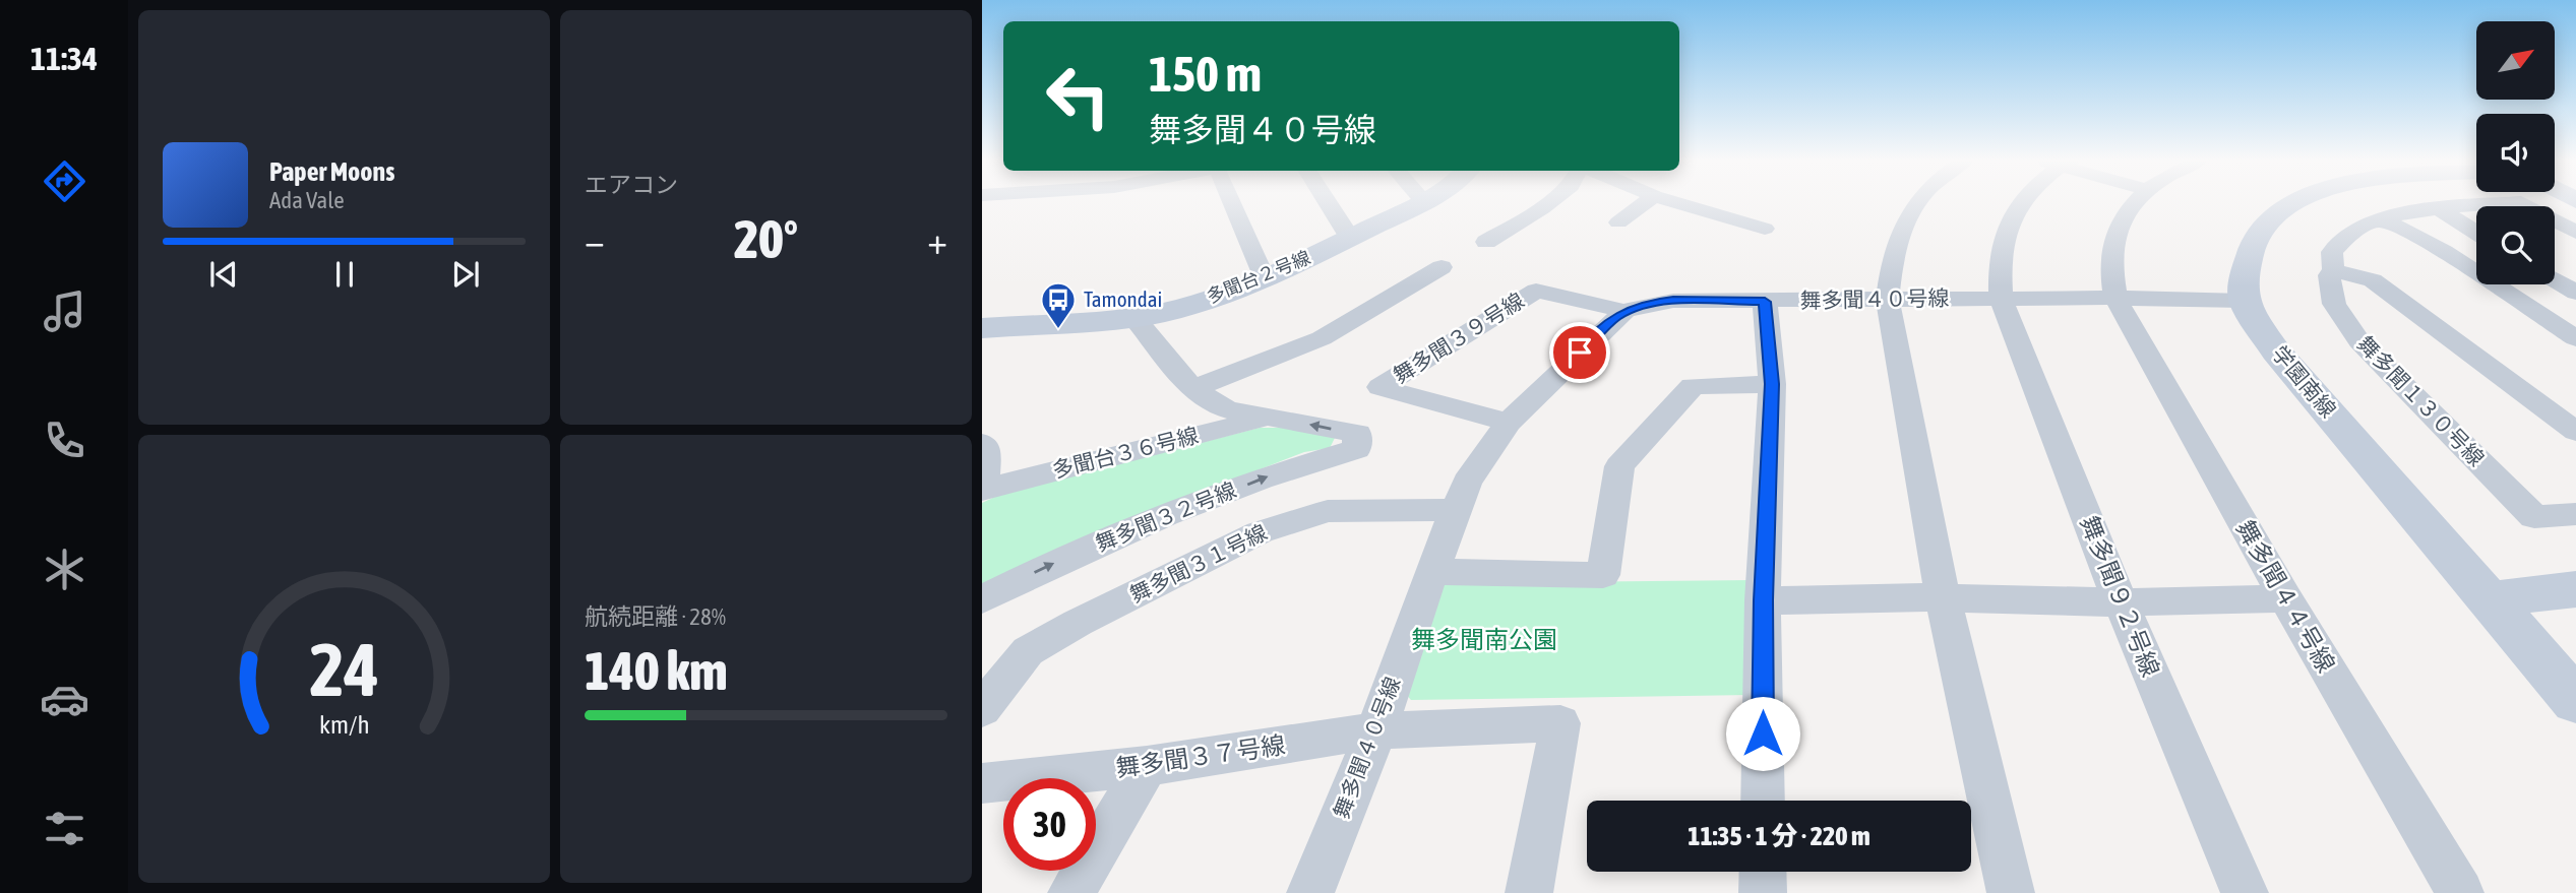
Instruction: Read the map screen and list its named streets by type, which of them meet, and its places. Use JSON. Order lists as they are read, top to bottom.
{
  "streets": {
    "street": [
      "多聞台２号線",
      "舞多聞４０号線",
      "舞多聞３９号線",
      "学園南線",
      "舞多聞１３０号線",
      "多聞台３６号線",
      "舞多聞３２号線",
      "舞多聞３１号線",
      "舞多聞９２号線",
      "舞多聞４４号線",
      "舞多聞３７号線"
    ]
  },
  "crossings": [
    ["舞多聞４０号線", "舞多聞３９号線"],
    ["舞多聞４０号線", "学園南線"],
    ["舞多聞４０号線", "舞多聞３１号線"],
    ["舞多聞４０号線", "舞多聞９２号線"],
    ["舞多聞４０号線", "舞多聞４４号線"],
    ["舞多聞４０号線", "舞多聞３７号線"],
    ["多聞台３６号線", "舞多聞３２号線"]
  ],
  "parks": ["舞多聞南公園"],
  "places": {
    "bus stop": ["Tamondai"]
  },
  "north": "top right",
  "page": {
    "tabs": "11:34",
    "tile": [
      "エアコン",
      ["航続距離 · 28%", "140 km"]
    ],
    "turn": ["150 m", "舞多聞４０号線"],
    "song": ["Paper Moons", "Ada Vale"],
    "heat": ["−", "20°", "+"],
    "limit": "30",
    "trip": "11:35 · 1 分 · 220 m",
    "gauge": ["24", "km/h"]
  }
}
